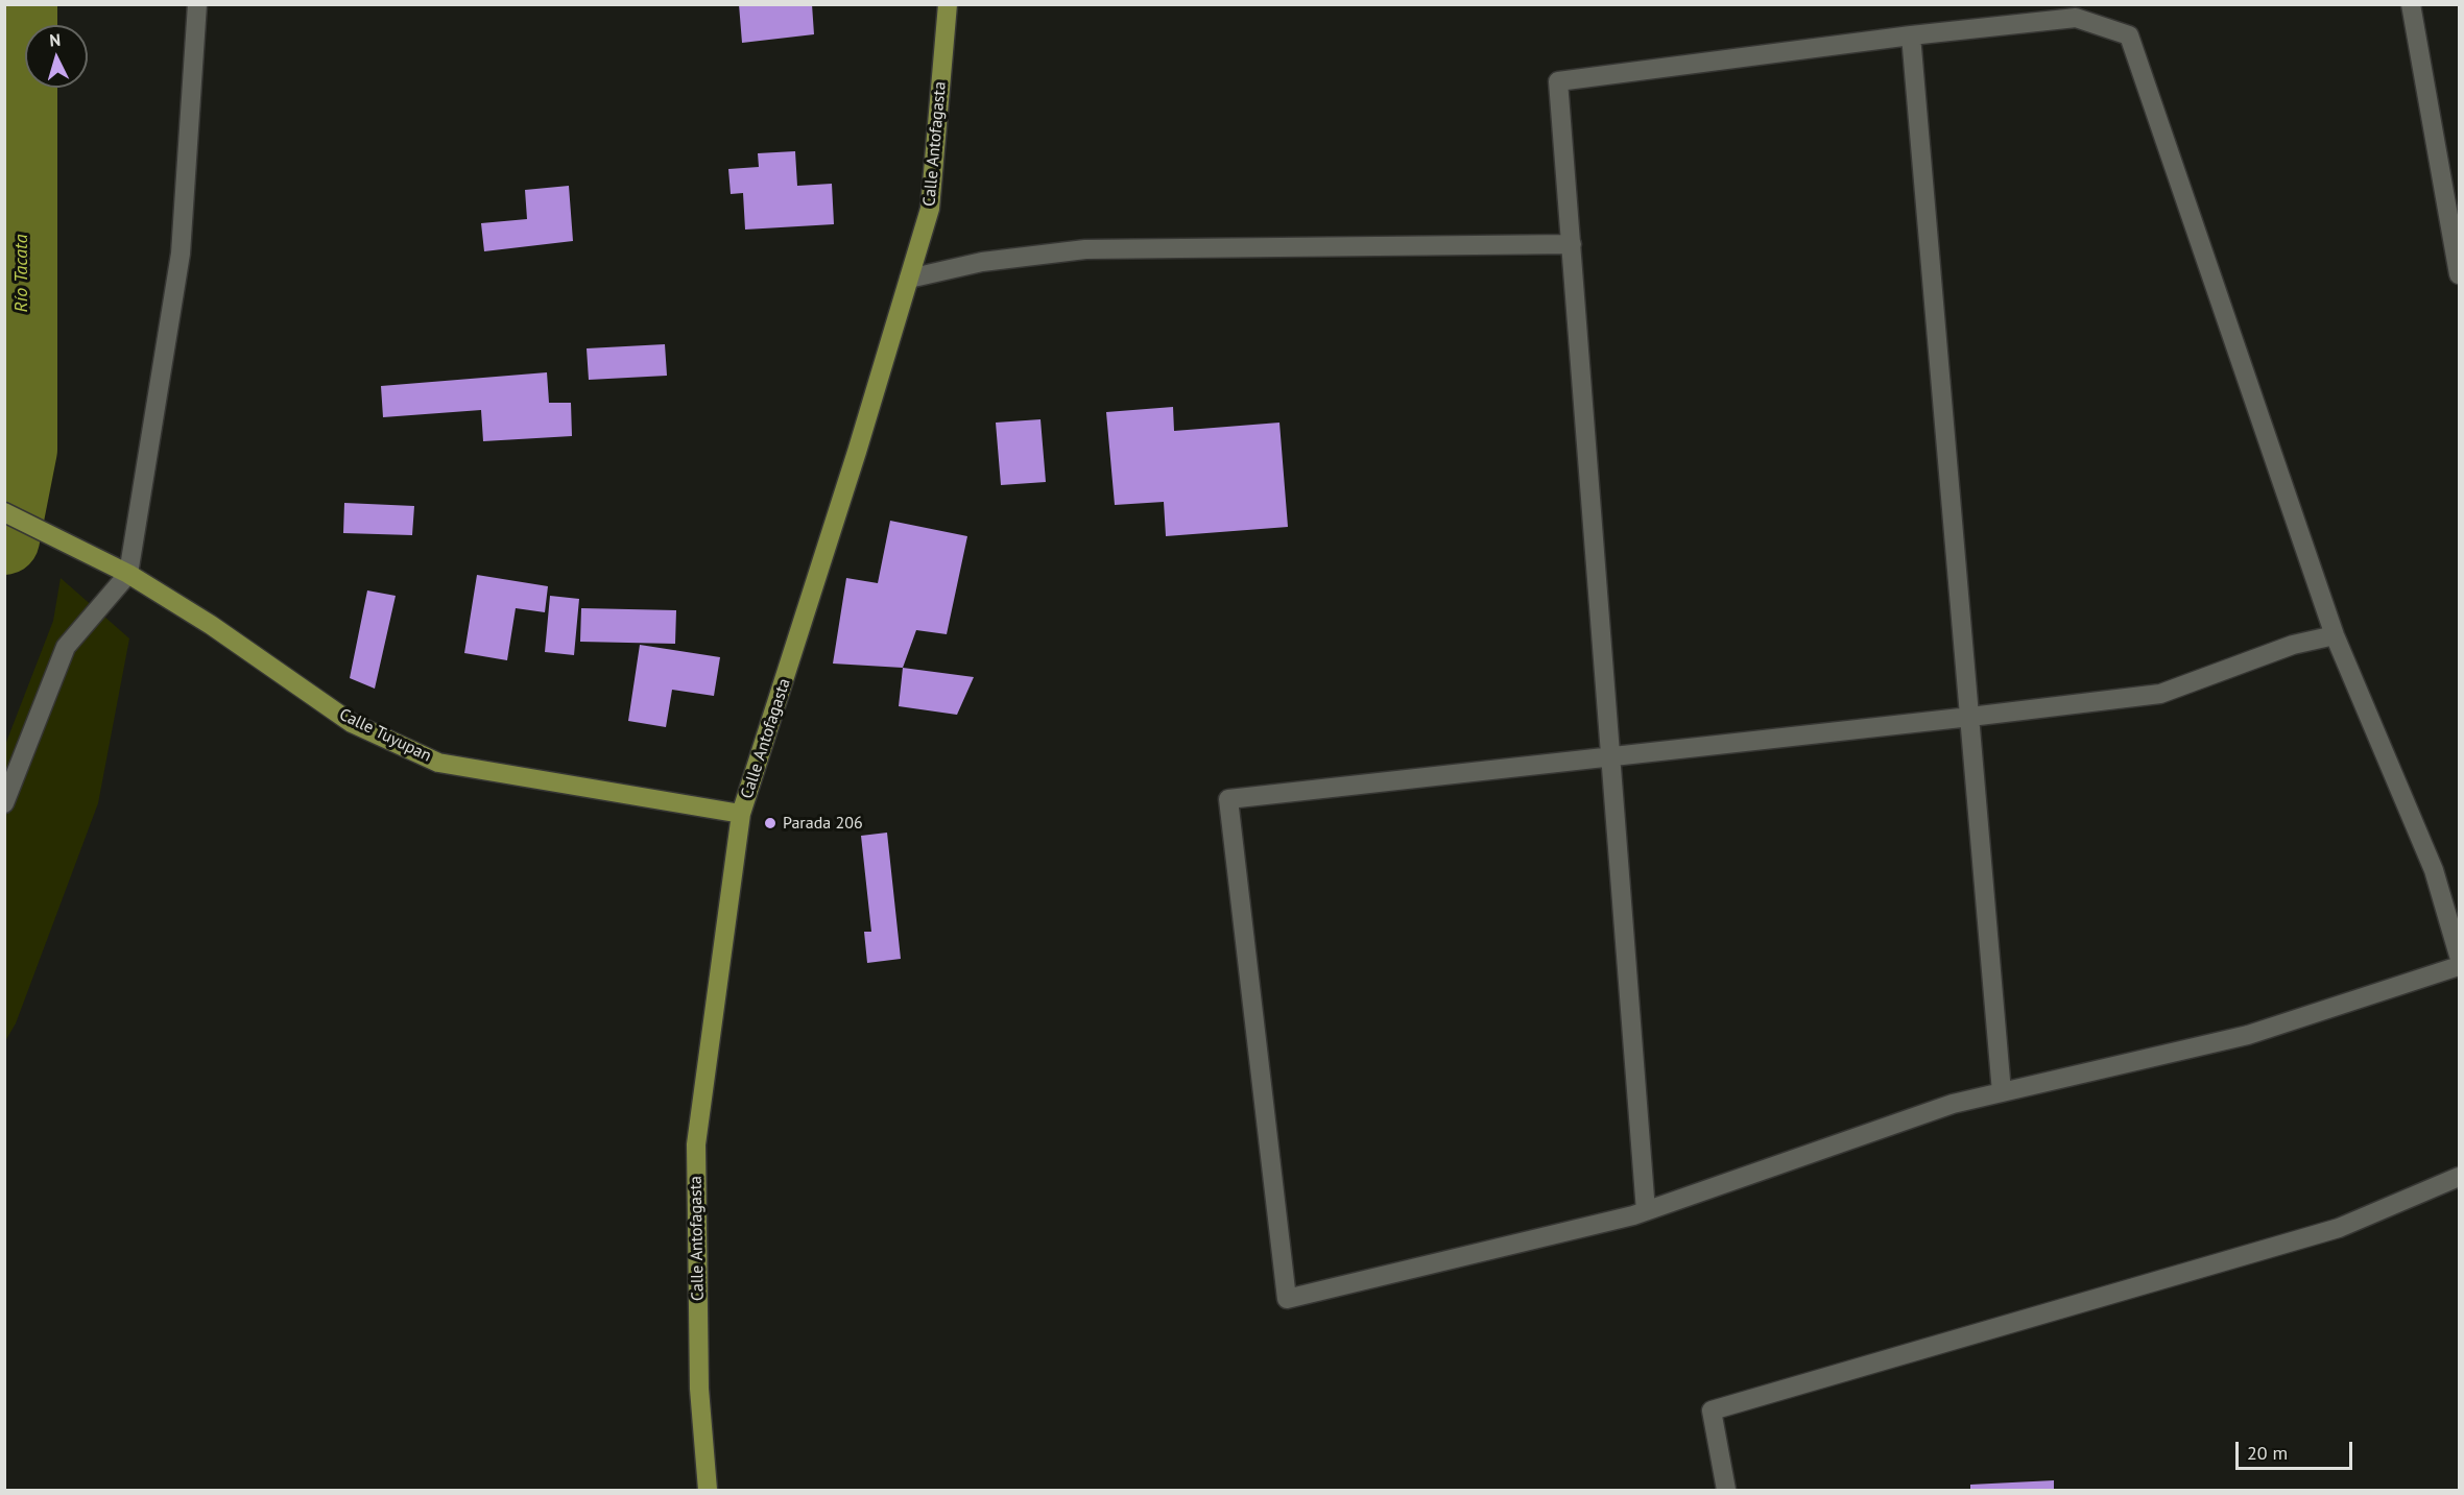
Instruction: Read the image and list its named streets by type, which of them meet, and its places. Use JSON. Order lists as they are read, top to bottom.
{
  "streets": {
    "main road": ["Calle Antofagasta", "Calle Tuyupan"]
  },
  "crossings": [
    ["Calle Antofagasta", "Calle Tuyupan"]
  ],
  "water": ["Río Tacata"],
  "places": ["Parada 206"],
  "scale_bar": "20 m",
  "north": "top"
}
